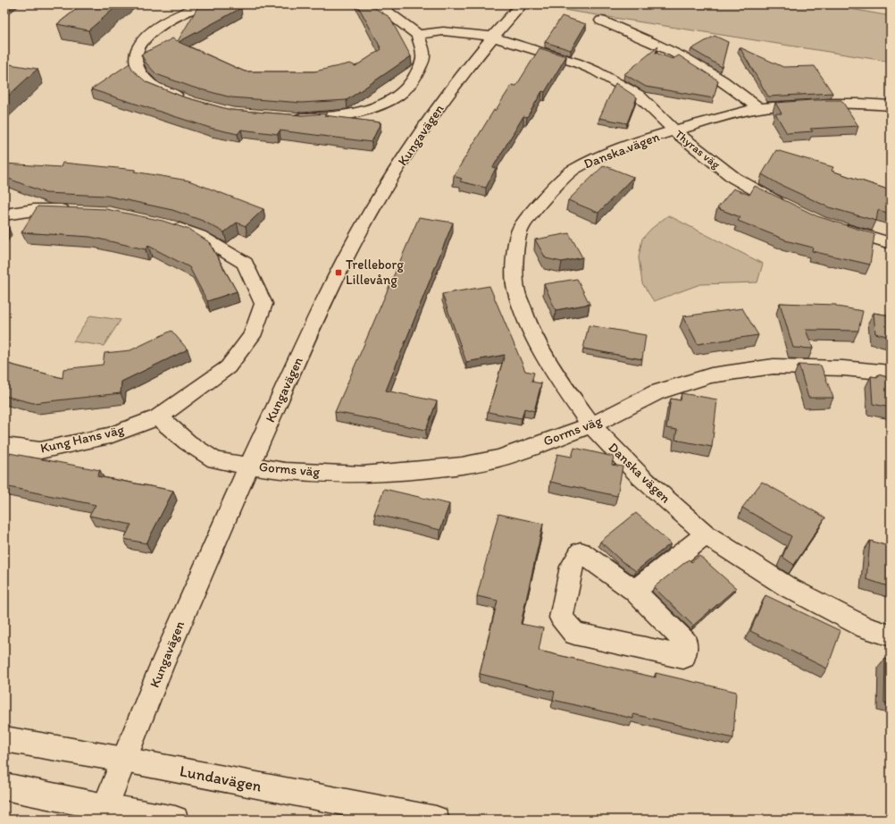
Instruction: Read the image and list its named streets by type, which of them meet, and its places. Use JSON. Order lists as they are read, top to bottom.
{
  "streets": {
    "street": [
      "Kungavägen",
      "Thyras väg",
      "Danska vägen",
      "Gorms väg",
      "Kung Hans väg",
      "Lundavägen"
    ]
  },
  "crossings": [
    ["Kungavägen", "Thyras väg"],
    ["Kungavägen", "Gorms väg"],
    ["Kungavägen", "Lundavägen"],
    ["Thyras väg", "Danska vägen"],
    ["Danska vägen", "Gorms väg"]
  ],
  "places": {
    "transit": ["Trelleborg Lillevång"]
  }
}
